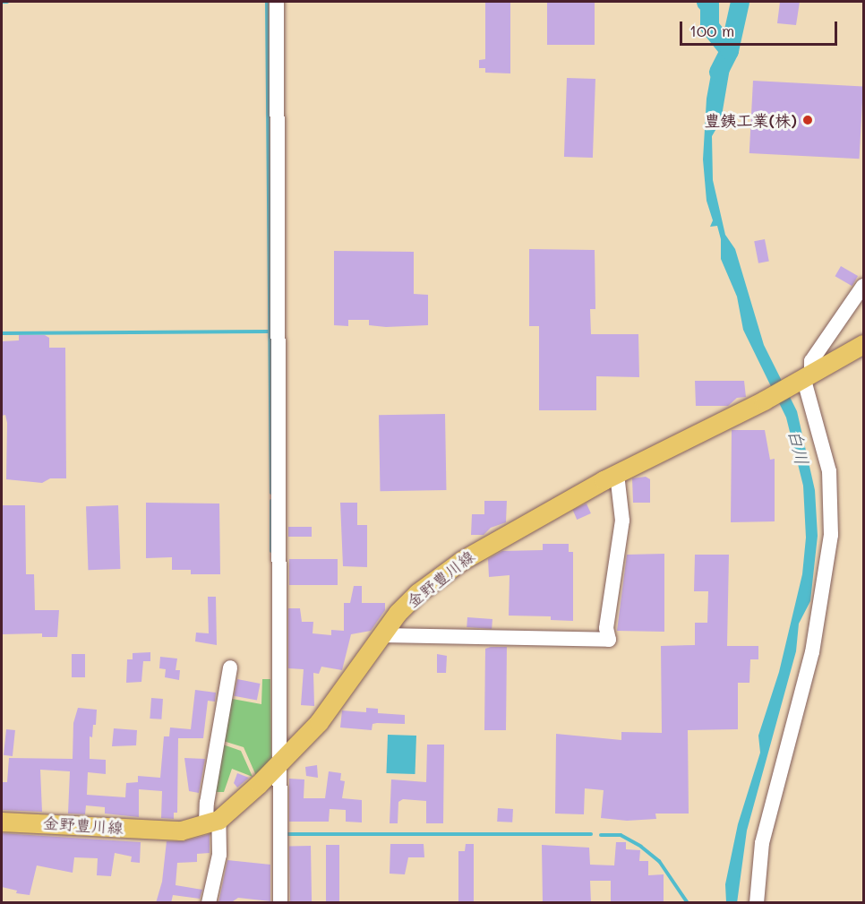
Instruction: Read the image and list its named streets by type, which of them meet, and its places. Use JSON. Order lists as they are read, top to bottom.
{
  "streets": {
    "main road": ["金野豊川線"]
  },
  "water": ["白川"],
  "places": ["豊銕工業(株)"],
  "scale_bar": "100 m"
}
